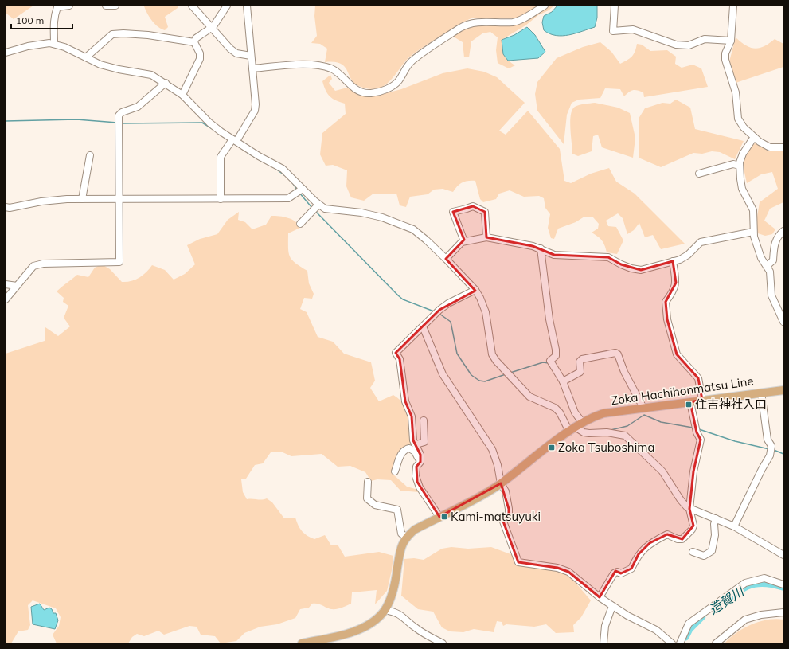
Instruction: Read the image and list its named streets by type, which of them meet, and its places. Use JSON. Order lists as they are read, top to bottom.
{
  "streets": {
    "main road": ["Zoka Hachihonmatsu Line"]
  },
  "water": ["造賀川"],
  "places": {
    "transit": ["住吉神社入口", "Zoka Tsuboshima", "Kami-matsuyuki"]
  },
  "scale_bar": "100 m"
}
